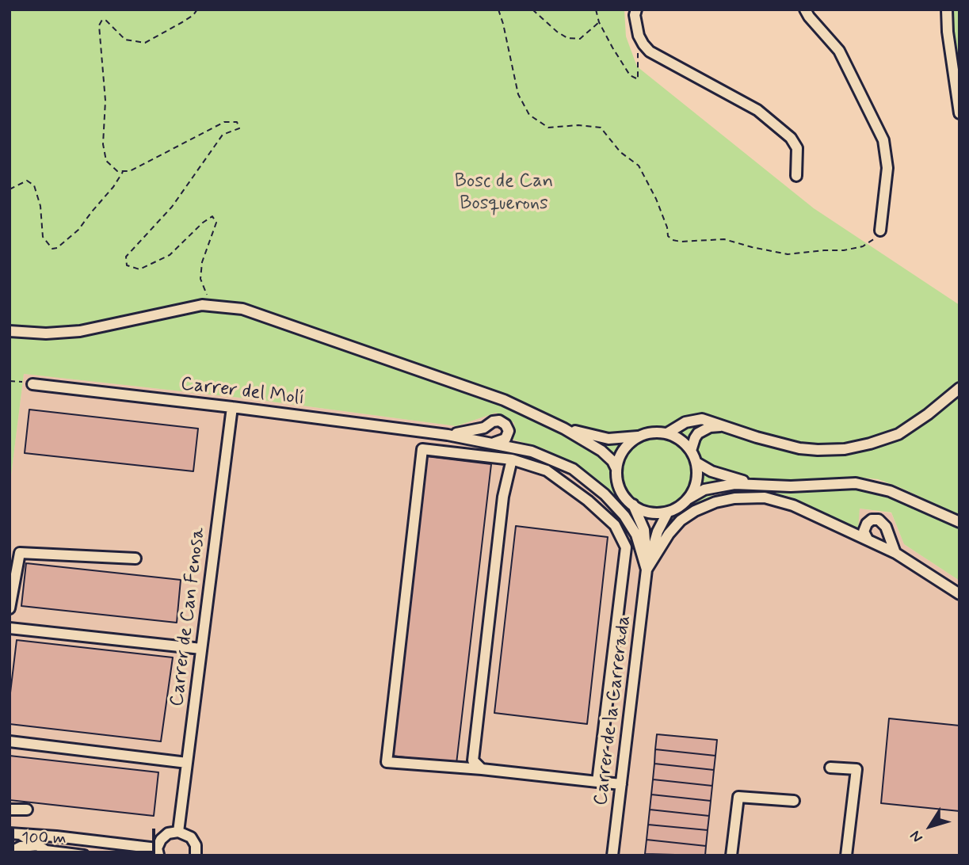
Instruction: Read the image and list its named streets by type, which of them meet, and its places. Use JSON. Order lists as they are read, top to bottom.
{
  "streets": {
    "street": ["Carrer del Molí", "Carrer de Can Fenosa", "Carrer de la Carrerada"]
  },
  "crossings": [
    ["Carrer del Molí", "Carrer de Can Fenosa"],
    ["Carrer del Molí", "Carrer de la Carrerada"]
  ],
  "parks": ["Bosc de Can Bosquerons"],
  "scale_bar": "100 m",
  "north": "bottom left"
}
